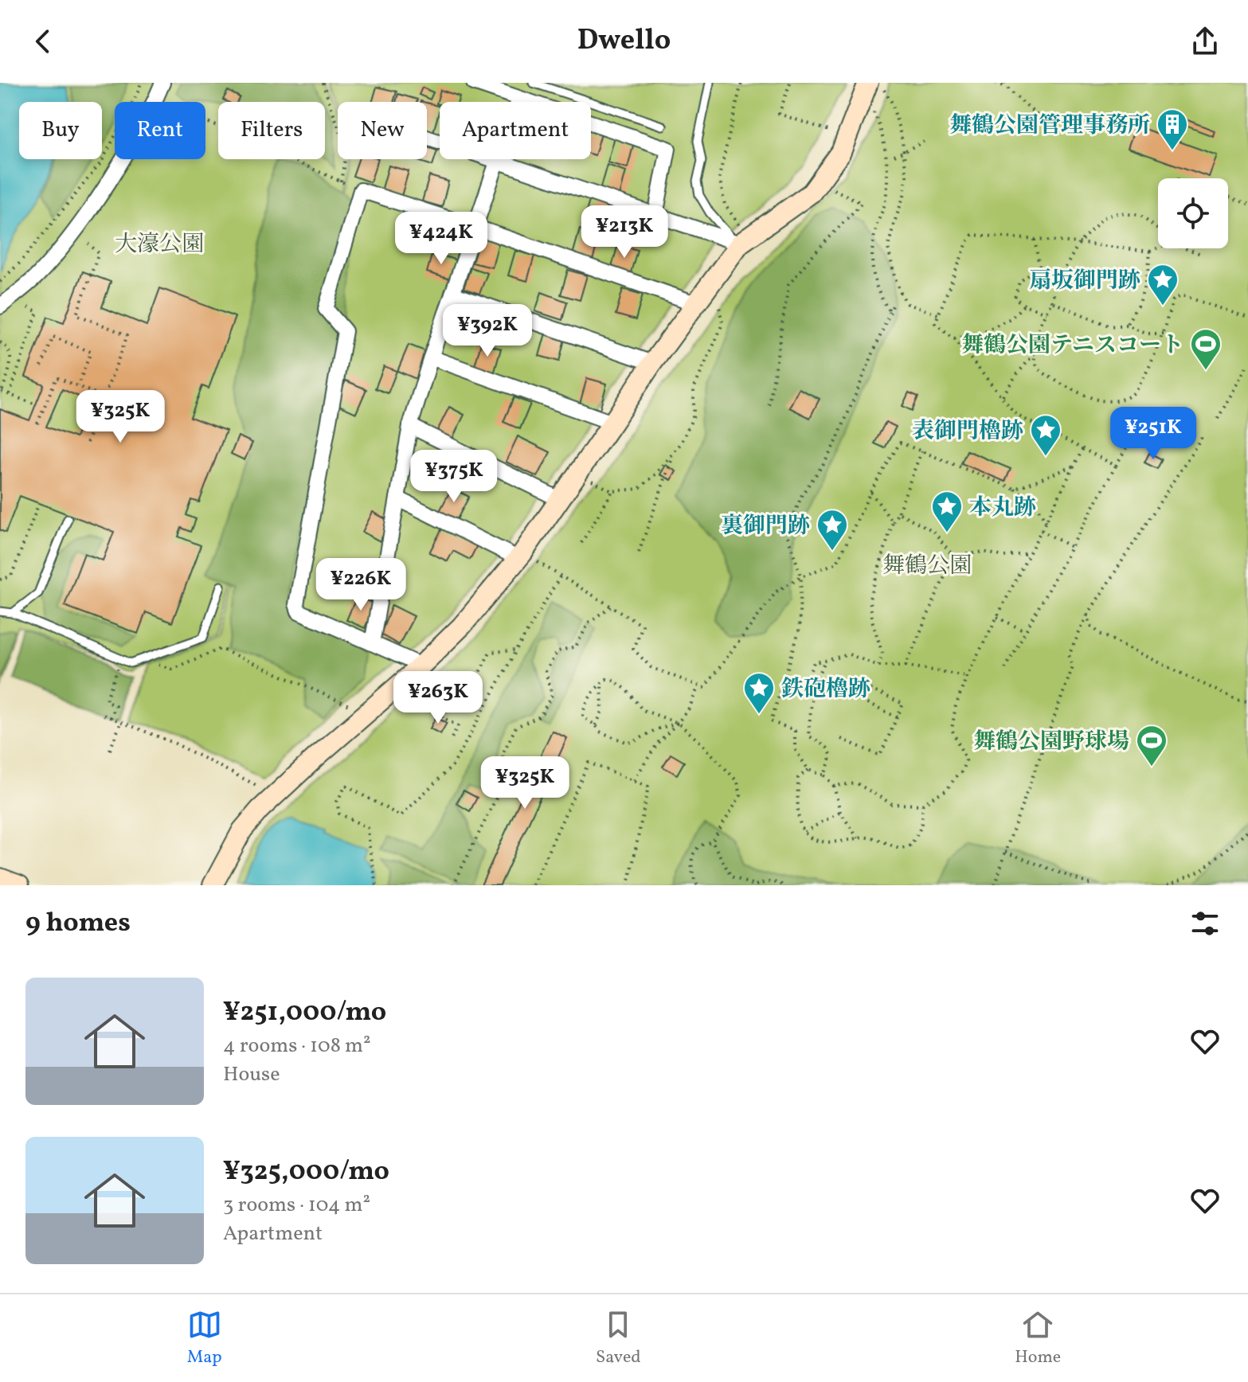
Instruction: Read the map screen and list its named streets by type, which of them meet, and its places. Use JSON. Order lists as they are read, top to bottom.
{
  "parks": ["大濠公園", "舞鶴公園"],
  "places": {
    "building": ["舞鶴公園管理事務所"],
    "place": [
      "扇坂御門跡",
      "表御門櫓跡",
      "本丸跡",
      "裏御門跡",
      "鉄砲櫓跡"
    ],
    "sports": ["舞鶴公園テニスコート", "舞鶴公園野球場"]
  },
  "page": {
    "header": "Dwello",
    "chip": [
      "Buy",
      "Rent",
      "Filters",
      "New",
      "Apartment"
    ],
    "price": [
      "¥213K",
      "¥424K",
      "¥392K",
      "¥325K",
      "¥251K",
      "¥375K",
      "¥226K",
      "¥263K",
      "¥325K"
    ],
    "heading": "9 homes",
    "list": [
      {
        "name": "¥251,000/mo",
        "note": "4 rooms · 108 m² · House"
      },
      {
        "name": "¥325,000/mo",
        "note": "3 rooms · 104 m² · Apartment"
      }
    ],
    "tabs": ["Map", "Saved", "Home"]
  }
}
